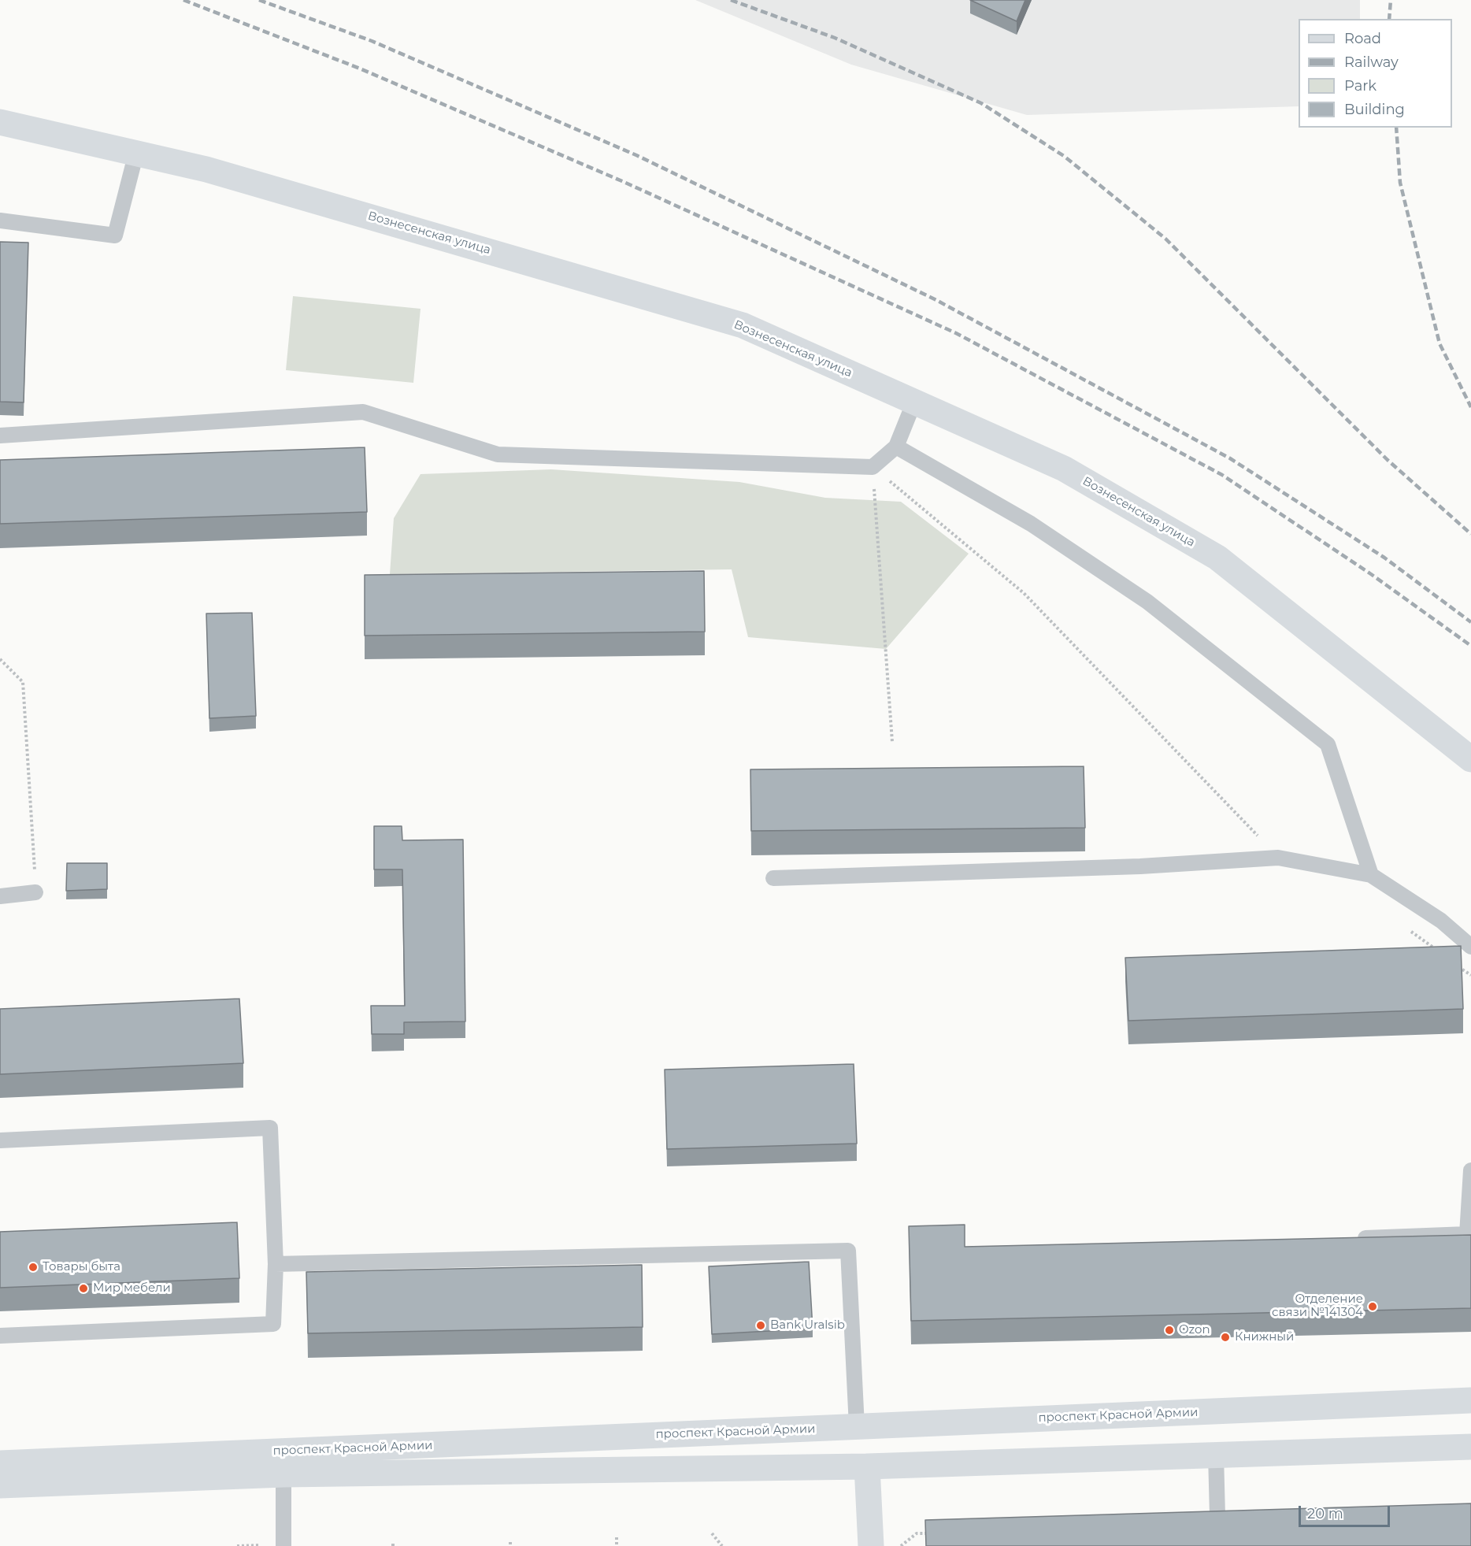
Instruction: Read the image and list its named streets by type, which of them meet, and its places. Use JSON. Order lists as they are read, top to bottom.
{
  "streets": {
    "main road": ["Вознесенская улица", "проспект Красной Армии"]
  },
  "places": [
    "Товары быта",
    "Мир мебели",
    "Отделение связи №141304",
    "Bank Uralsib",
    "Ozon",
    "Книжный"
  ],
  "legend": [
    "Road",
    "Railway",
    "Park",
    "Building"
  ],
  "scale_bar": "20 m"
}
